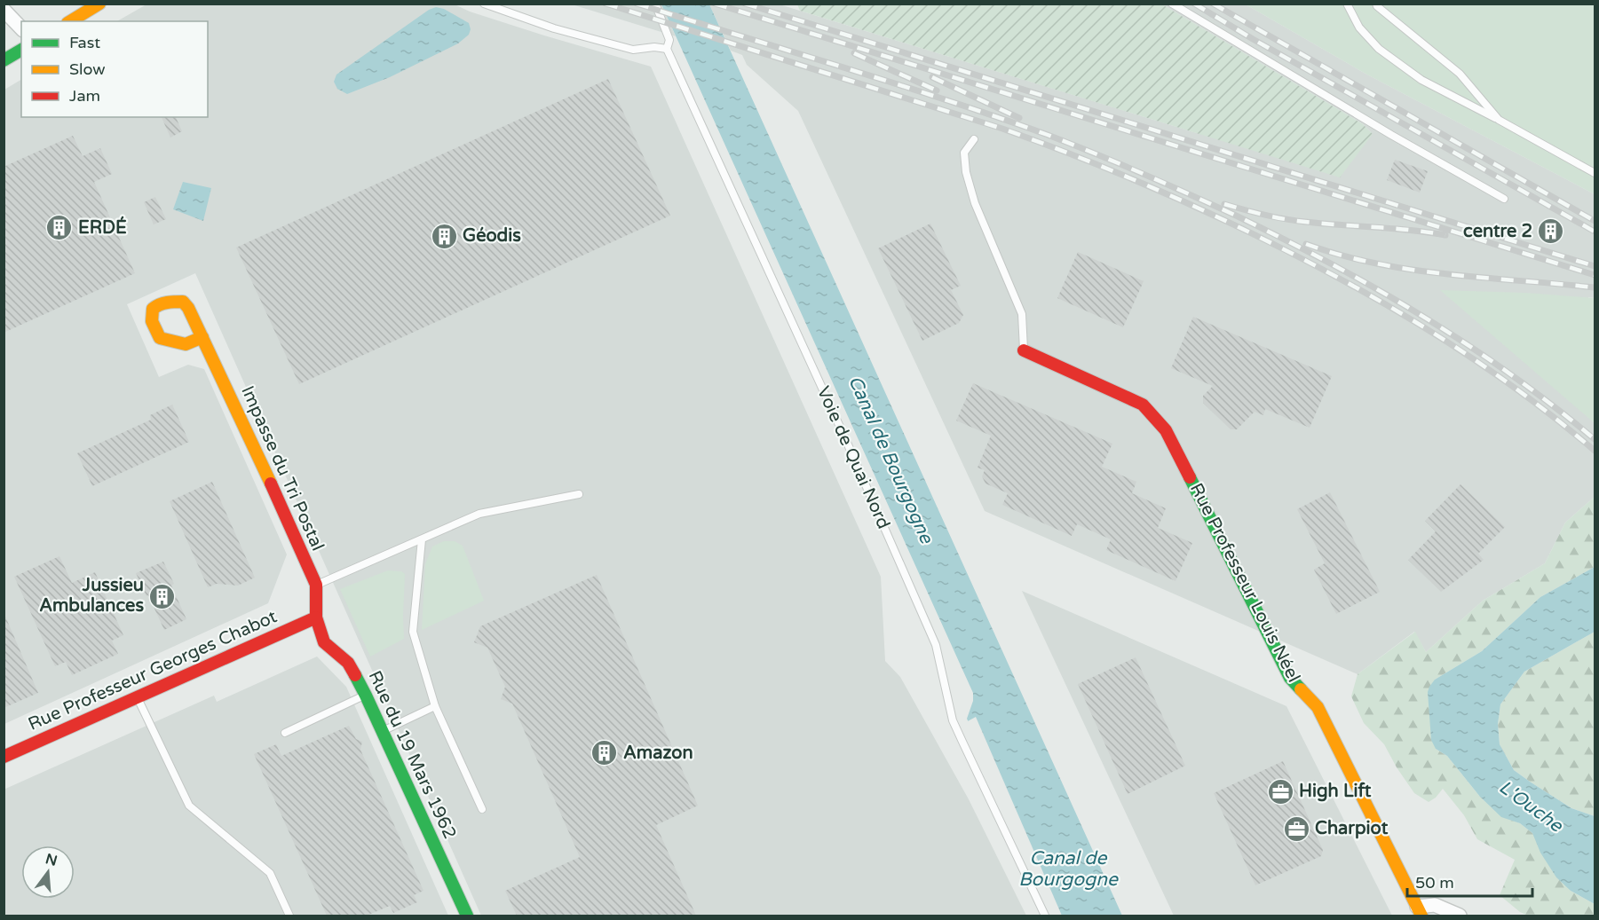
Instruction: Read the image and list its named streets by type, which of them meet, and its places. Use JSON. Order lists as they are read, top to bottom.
{
  "streets": {
    "street": [
      "Impasse du Tri Postal",
      "Rue Professeur Louis Néel",
      "Rue Professeur Georges Chabot",
      "Rue du 19 Mars 1962"
    ],
    "lane": ["Voie de Quai Nord"]
  },
  "crossings": [
    ["Impasse du Tri Postal", "Rue Professeur Georges Chabot"],
    ["Impasse du Tri Postal", "Rue du 19 Mars 1962"],
    ["Rue Professeur Georges Chabot", "Rue du 19 Mars 1962"]
  ],
  "water": ["Canal de Bourgogne", "L'Ouche"],
  "places": {
    "building": [
      "ERDÉ",
      "centre 2",
      "Géodis",
      "Jussieu Ambulances",
      "Amazon"
    ],
    "office": ["High Lift", "Charpiot"]
  },
  "legend": ["Fast", "Slow", "Jam"],
  "scale_bar": "50 m",
  "north": "top"
}
